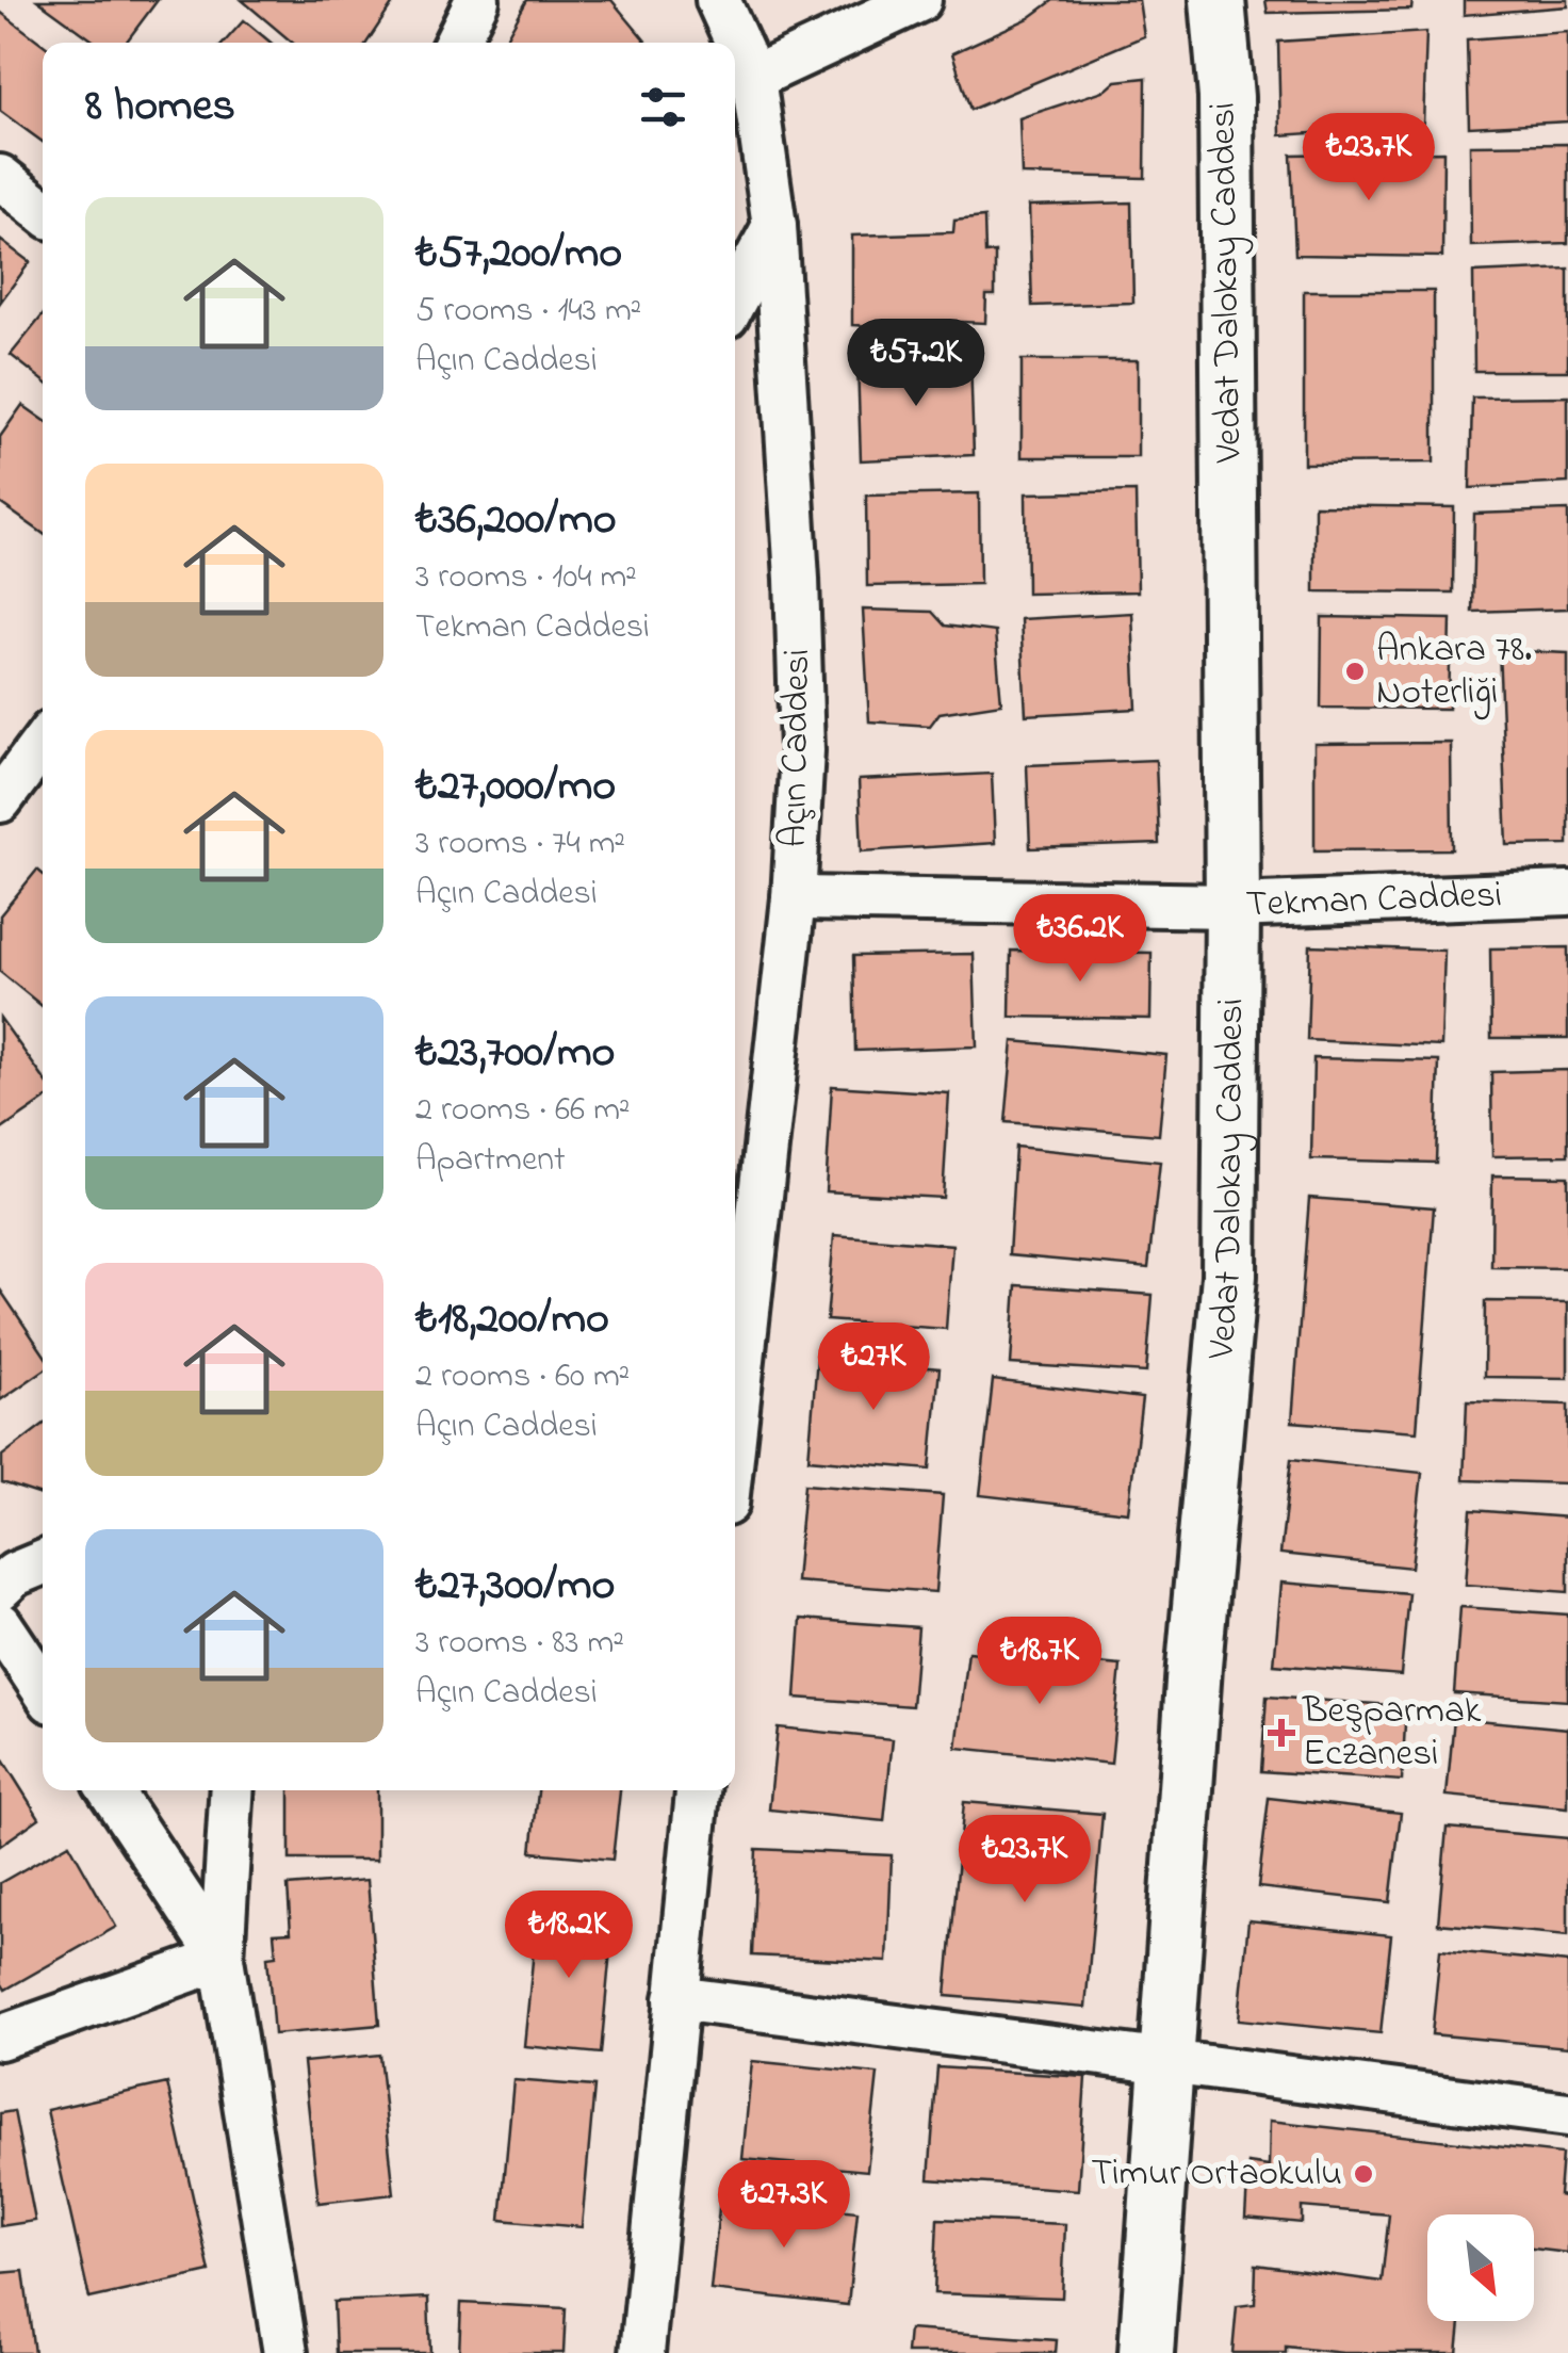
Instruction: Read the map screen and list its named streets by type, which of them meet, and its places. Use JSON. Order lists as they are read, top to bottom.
{
  "streets": {
    "street": ["Vedat Dalokay Caddesi", "Açın Caddesi", "Tekman Caddesi"]
  },
  "crossings": [
    ["Vedat Dalokay Caddesi", "Tekman Caddesi"],
    ["Açın Caddesi", "Tekman Caddesi"]
  ],
  "places": {
    "other": ["Ankara 78. Noterliği", "Timur Ortaokulu"],
    "health": ["Beşparmak Eczanesi"]
  },
  "north": "bottom right",
  "page": {
    "heading": "8 homes",
    "price": [
      "₺23.7K",
      "₺57.2K",
      "₺36.2K",
      "₺27K",
      "₺18.7K",
      "₺23.7K",
      "₺18.2K",
      "₺27.3K"
    ],
    "list": [
      {
        "name": "₺57,200/mo",
        "note": "5 rooms · 143 m² · Açın Caddesi"
      },
      {
        "name": "₺36,200/mo",
        "note": "3 rooms · 104 m² · Tekman Caddesi"
      },
      {
        "name": "₺27,000/mo",
        "note": "3 rooms · 74 m² · Açın Caddesi"
      },
      {
        "name": "₺23,700/mo",
        "note": "2 rooms · 66 m² · Apartment"
      },
      {
        "name": "₺18,200/mo",
        "note": "2 rooms · 60 m² · Açın Caddesi"
      },
      {
        "name": "₺27,300/mo",
        "note": "3 rooms · 83 m² · Açın Caddesi"
      }
    ]
  }
}
